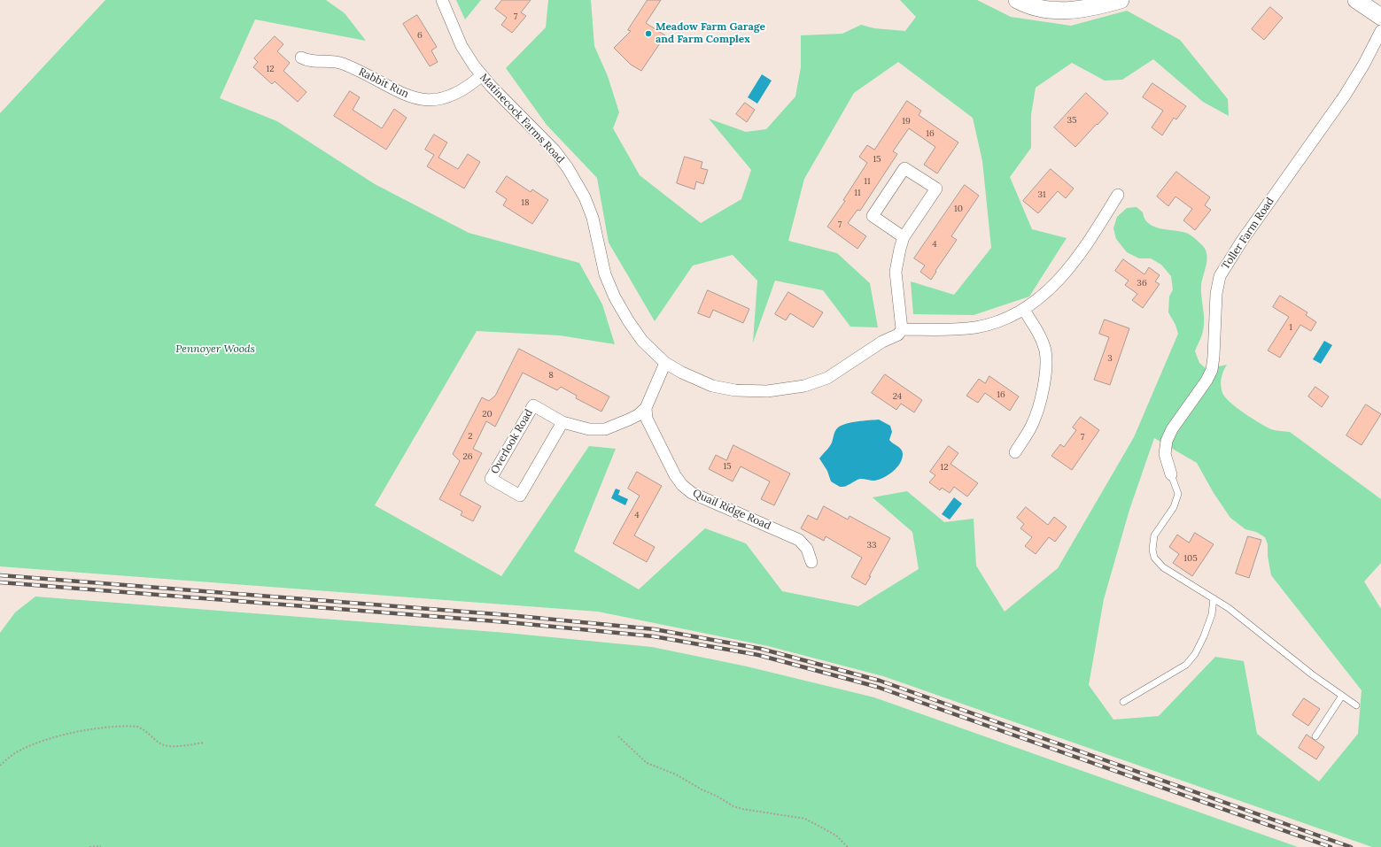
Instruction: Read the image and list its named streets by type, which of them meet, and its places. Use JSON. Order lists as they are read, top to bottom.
{
  "streets": {
    "street": [
      "Rabbit Run",
      "Matinecock Farms Road",
      "Toller Farm Road",
      "Overlook Road",
      "Quail Ridge Road"
    ]
  },
  "crossings": [
    ["Rabbit Run", "Matinecock Farms Road"],
    ["Overlook Road", "Quail Ridge Road"]
  ],
  "parks": ["Pennoyer Woods"],
  "places": ["Meadow Farm Garage and Farm Complex"],
  "house_numbers": [
    "7",
    "6",
    "12",
    "35",
    "19",
    "16",
    "15",
    "11",
    "11",
    "31",
    "18",
    "10",
    "7",
    "4",
    "36",
    "1",
    "3",
    "8",
    "16",
    "24",
    "20",
    "2",
    "7",
    "26",
    "15",
    "12",
    "4",
    "33",
    "105"
  ]
}
